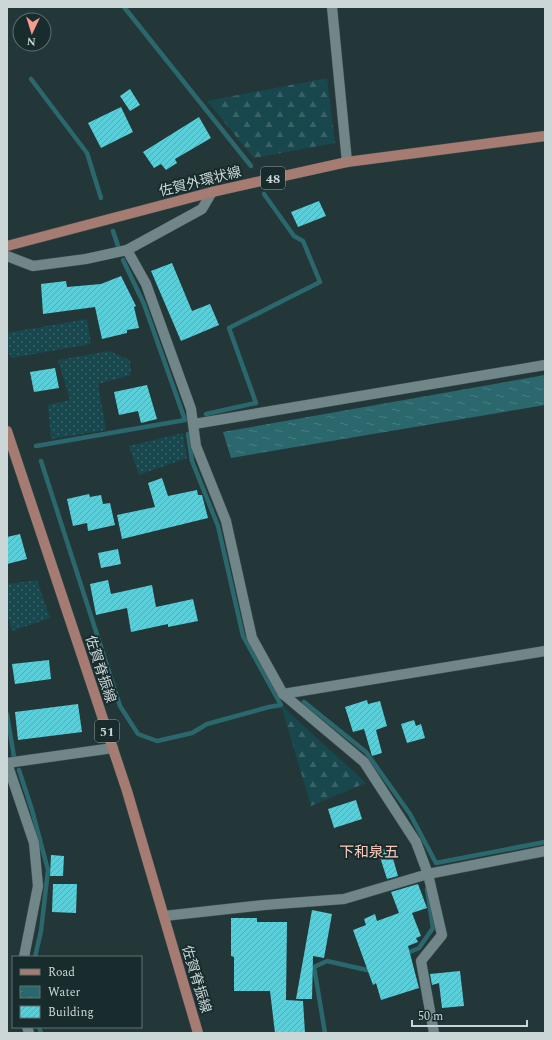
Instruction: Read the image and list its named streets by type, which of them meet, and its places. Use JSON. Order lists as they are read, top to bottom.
{
  "streets": {
    "main road": [
      "48",
      "佐賀外環状線",
      "佐賀脊振線",
      "51"
    ]
  },
  "districts": ["下和泉五"],
  "legend": ["Road", "Water", "Building"],
  "scale_bar": "50 m",
  "north": "bottom"
}
